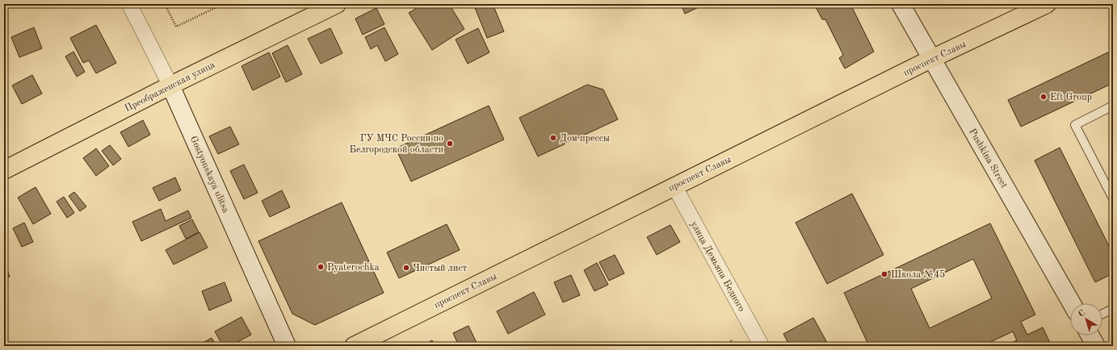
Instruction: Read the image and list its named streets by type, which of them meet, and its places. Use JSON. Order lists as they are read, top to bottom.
{
  "streets": {
    "main road": ["проспект Славы", "Преображенская улица"],
    "street": ["Pushkina Street", "Gostyonskaya ulitsa", "улица Демьяна Бедного"]
  },
  "crossings": [
    ["проспект Славы", "Pushkina Street"],
    ["проспект Славы", "улица Демьяна Бедного"],
    ["Преображенская улица", "Gostyonskaya ulitsa"]
  ],
  "places": [
    "Eft Group",
    "Дом прессы",
    "ГУ МЧС России по Белгородской области",
    "Pyaterochka",
    "Чистый лист",
    "Школа №45"
  ],
  "north": "top left"
}
